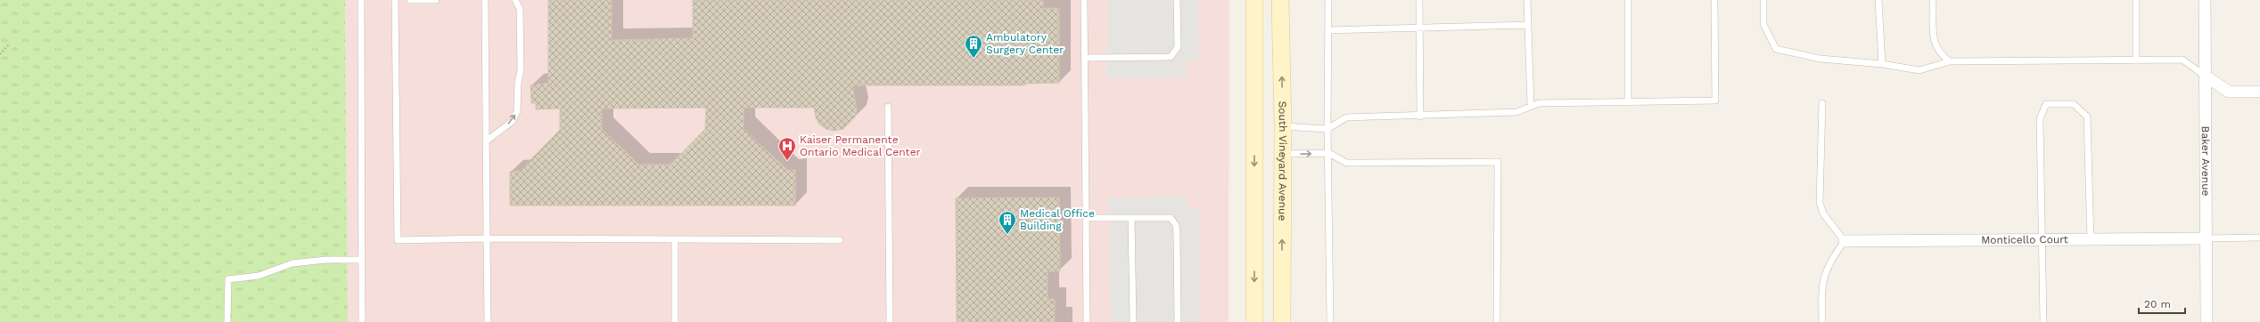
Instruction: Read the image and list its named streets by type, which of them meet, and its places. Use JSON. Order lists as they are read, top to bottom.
{
  "streets": {
    "main road": ["South Vineyard Avenue"],
    "street": ["Baker Avenue", "Monticello Court"]
  },
  "crossings": [
    ["Baker Avenue", "Monticello Court"]
  ],
  "places": {
    "building": ["Ambulatory Surgery Center", "Medical Office Building"],
    "hospital": ["Kaiser Permanente Ontario Medical Center"]
  },
  "scale_bar": "20 m"
}
